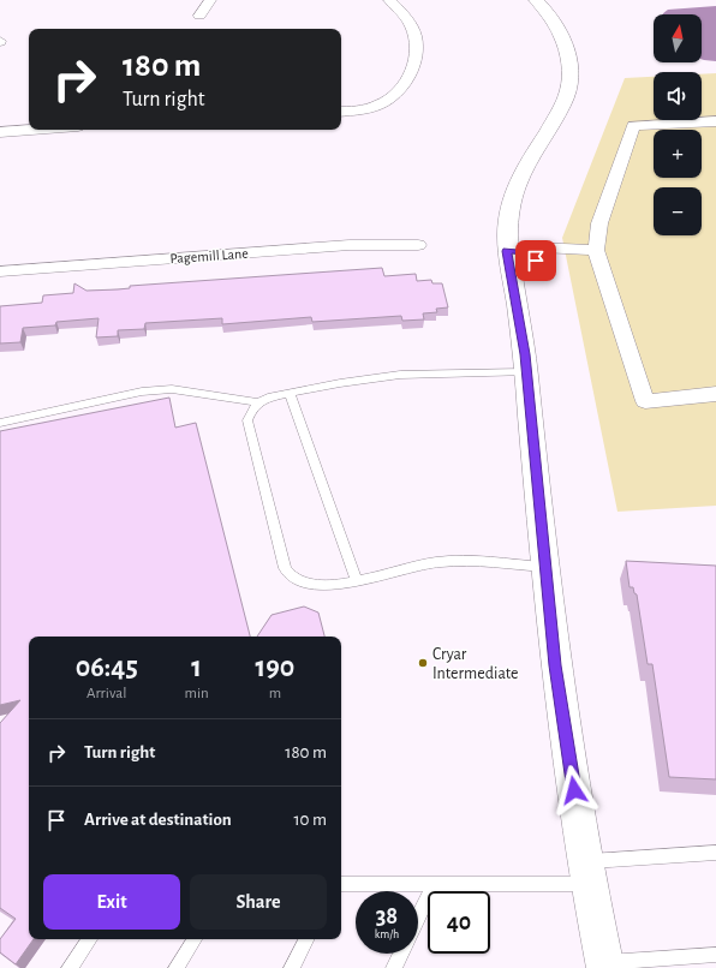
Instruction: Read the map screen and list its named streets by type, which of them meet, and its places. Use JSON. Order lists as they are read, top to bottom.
{
  "streets": {
    "street": ["Pagemill Lane"]
  },
  "places": ["Cryar Intermediate"],
  "north": "top",
  "page": {
    "map_buttons": ["+", "−"],
    "turn": ["180 m", "Turn right"],
    "eta": [
      "06:45",
      "Arrival",
      "1",
      "min",
      "190",
      "m"
    ],
    "list": [
      {
        "name": "Turn right",
        "value": "180 m"
      },
      {
        "name": "Arrive at destination",
        "value": "10 m"
      }
    ],
    "buttons": ["Exit", "Share"],
    "speed": "38 km/h",
    "limit": "40"
  }
}
